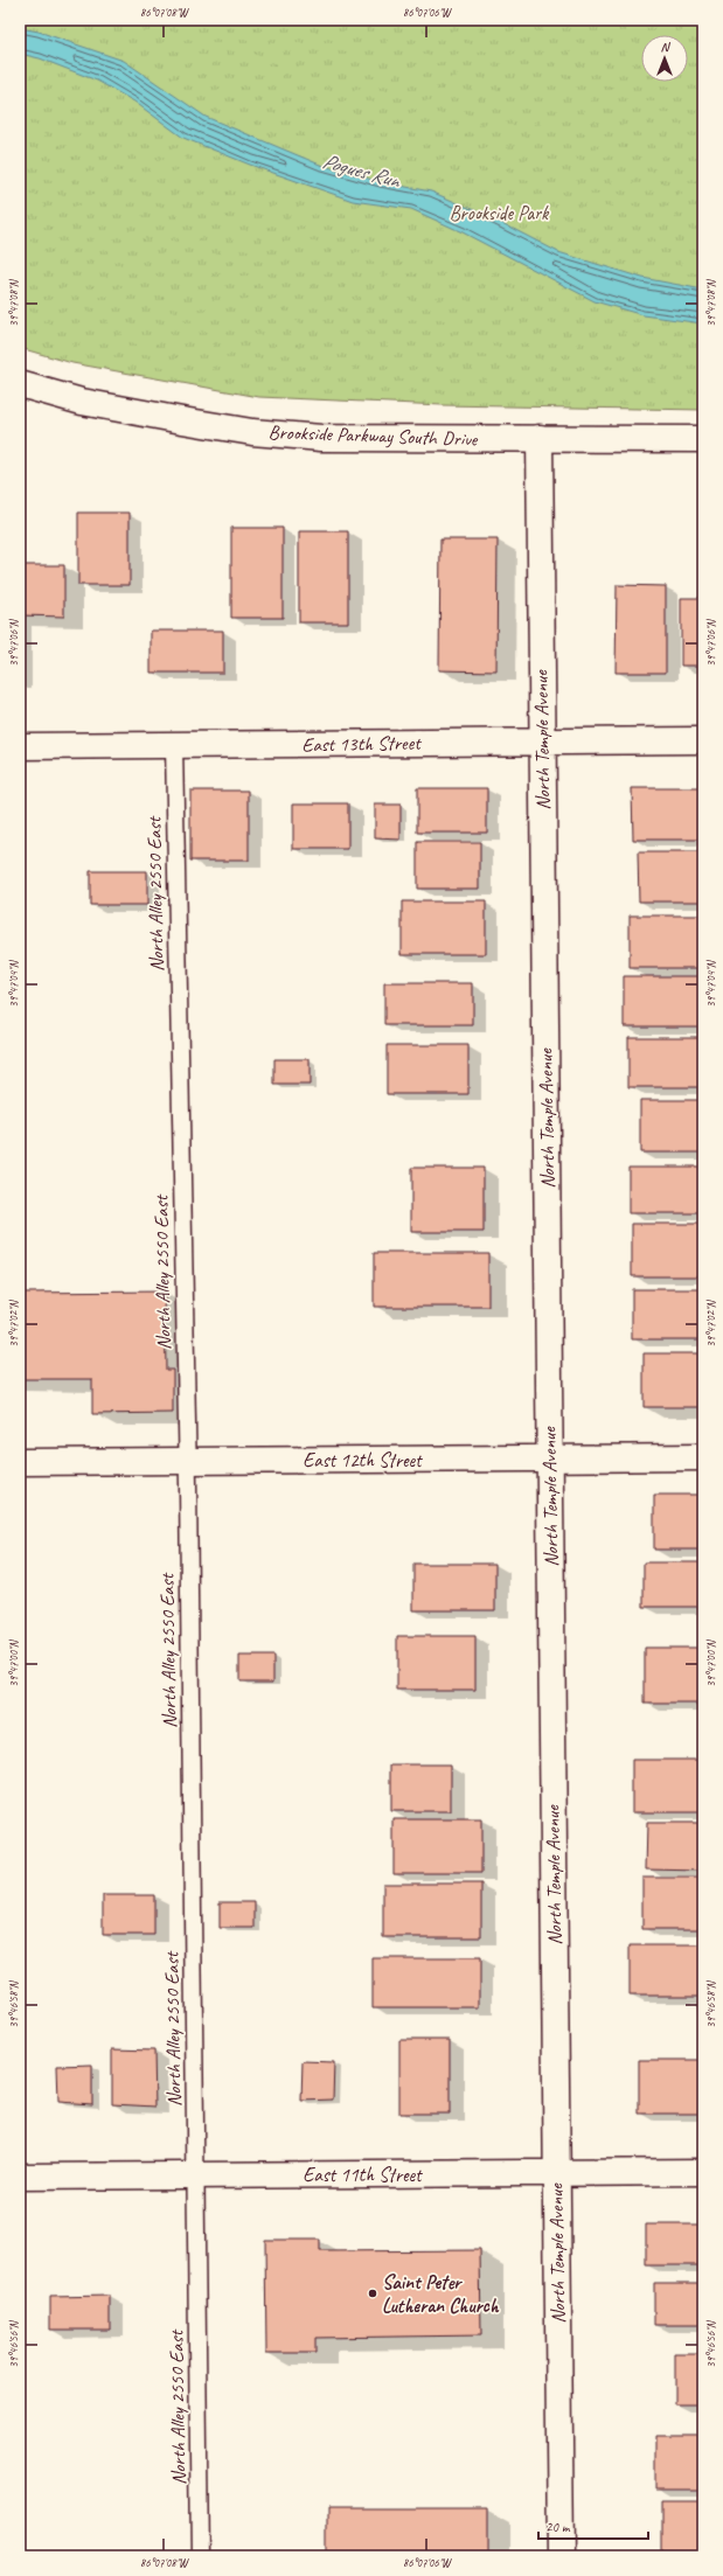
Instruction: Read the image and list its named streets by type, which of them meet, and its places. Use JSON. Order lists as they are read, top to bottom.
{
  "streets": {
    "street": [
      "Brookside Parkway South Drive",
      "North Temple Avenue",
      "East 13th Street",
      "East 12th Street",
      "East 11th Street"
    ],
    "lane": ["North Alley 2550 East"]
  },
  "crossings": [
    ["Brookside Parkway South Drive", "North Temple Avenue"],
    ["North Temple Avenue", "East 13th Street"],
    ["North Temple Avenue", "East 12th Street"],
    ["North Temple Avenue", "East 11th Street"],
    ["East 13th Street", "North Alley 2550 East"],
    ["North Alley 2550 East", "East 12th Street"],
    ["North Alley 2550 East", "East 11th Street"]
  ],
  "water": ["Pogues Run"],
  "parks": ["Brookside Park"],
  "places": ["Saint Peter Lutheran Church"],
  "scale_bar": "20 m",
  "north": "top",
  "coordinates": [
    "86°07'08\"W",
    "86°07'06\"W",
    "39°47'08\"N",
    "39°47'06\"N",
    "39°47'04\"N",
    "39°47'02\"N",
    "39°47'00\"N",
    "39°46'58\"N",
    "39°46'56\"N"
  ]
}
